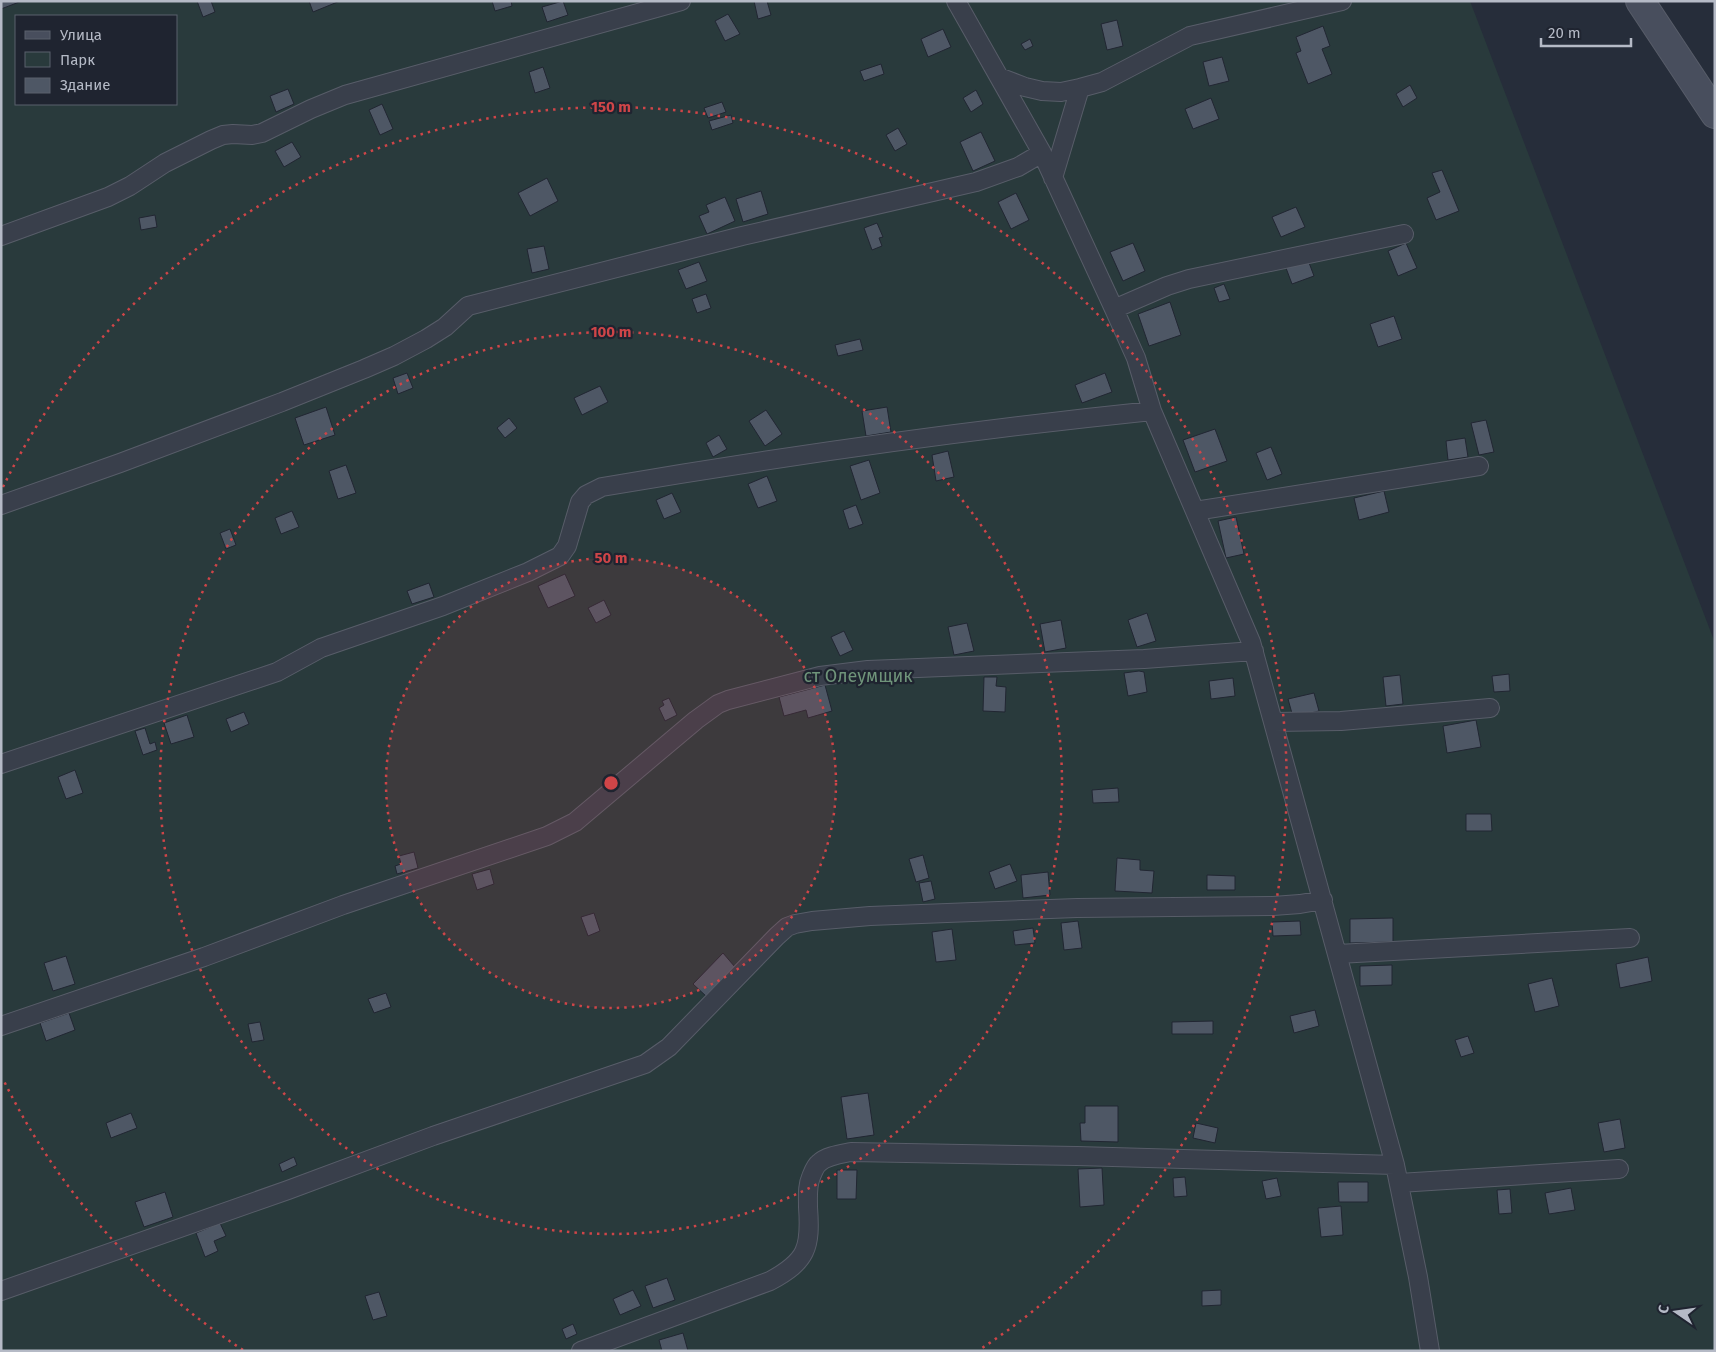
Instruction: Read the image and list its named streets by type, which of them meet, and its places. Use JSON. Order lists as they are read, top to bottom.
{
  "parks": ["ст Олеумщик"],
  "legend": ["Улица", "Парк", "Здание"],
  "scale_bar": "20 m",
  "north": "left",
  "rings": ["150 m", "100 m", "50 m"]
}
